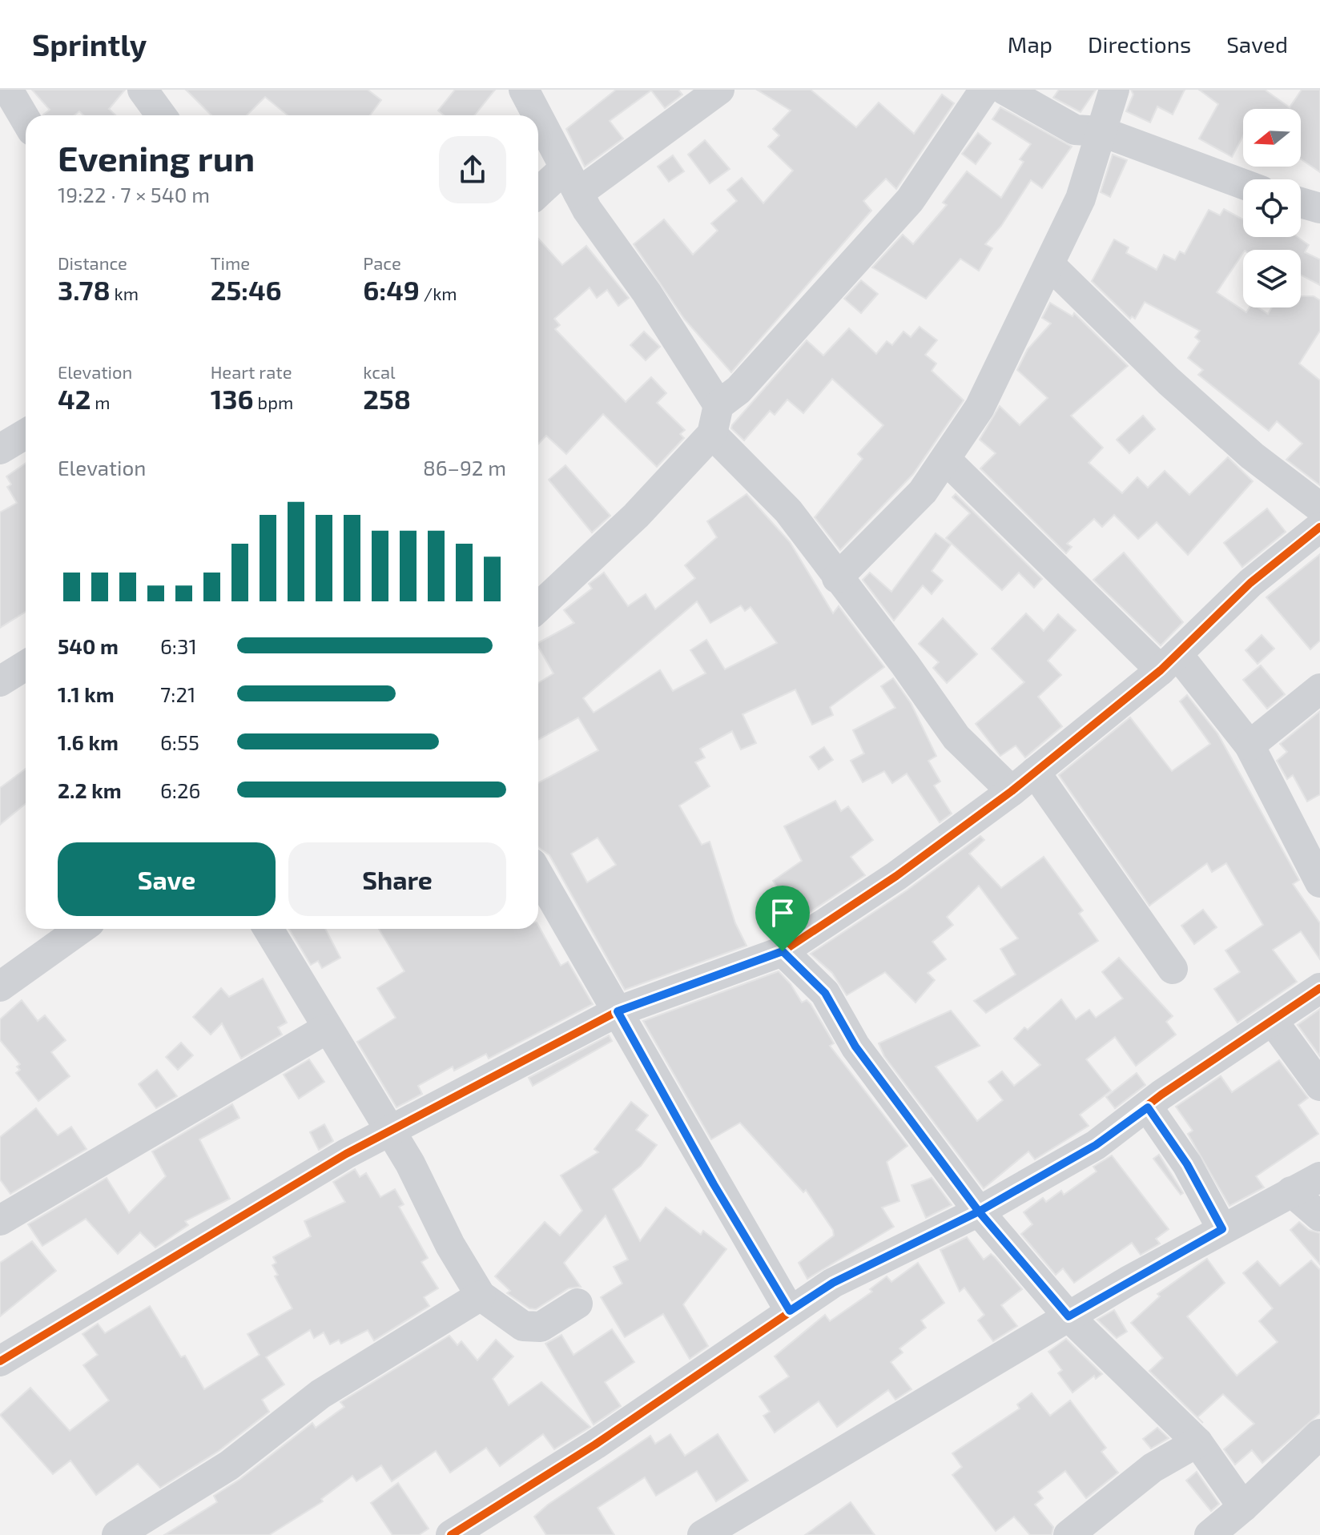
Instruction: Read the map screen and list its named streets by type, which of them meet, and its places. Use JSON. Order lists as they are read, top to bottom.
{
  "north": "left",
  "page": {
    "header": "Sprintly",
    "nav": ["Map", "Directions", "Saved"],
    "heading": ["Evening run", "19:22 · 7 × 540 m"],
    "stats": [
      ["Distance", "3.78 km"],
      ["Time", "25:46"],
      ["Pace", "6:49 /km"],
      ["Elevation", "42 m"],
      ["Heart rate", "136 bpm"],
      ["kcal", "258"]
    ],
    "chart": ["Elevation", "86–92 m"],
    "list": [
      {
        "name": "540 m",
        "note": "6:31"
      },
      {
        "name": "1.1 km",
        "note": "7:21"
      },
      {
        "name": "1.6 km",
        "note": "6:55"
      },
      {
        "name": "2.2 km",
        "note": "6:26"
      }
    ],
    "buttons": ["Save", "Share"]
  }
}
